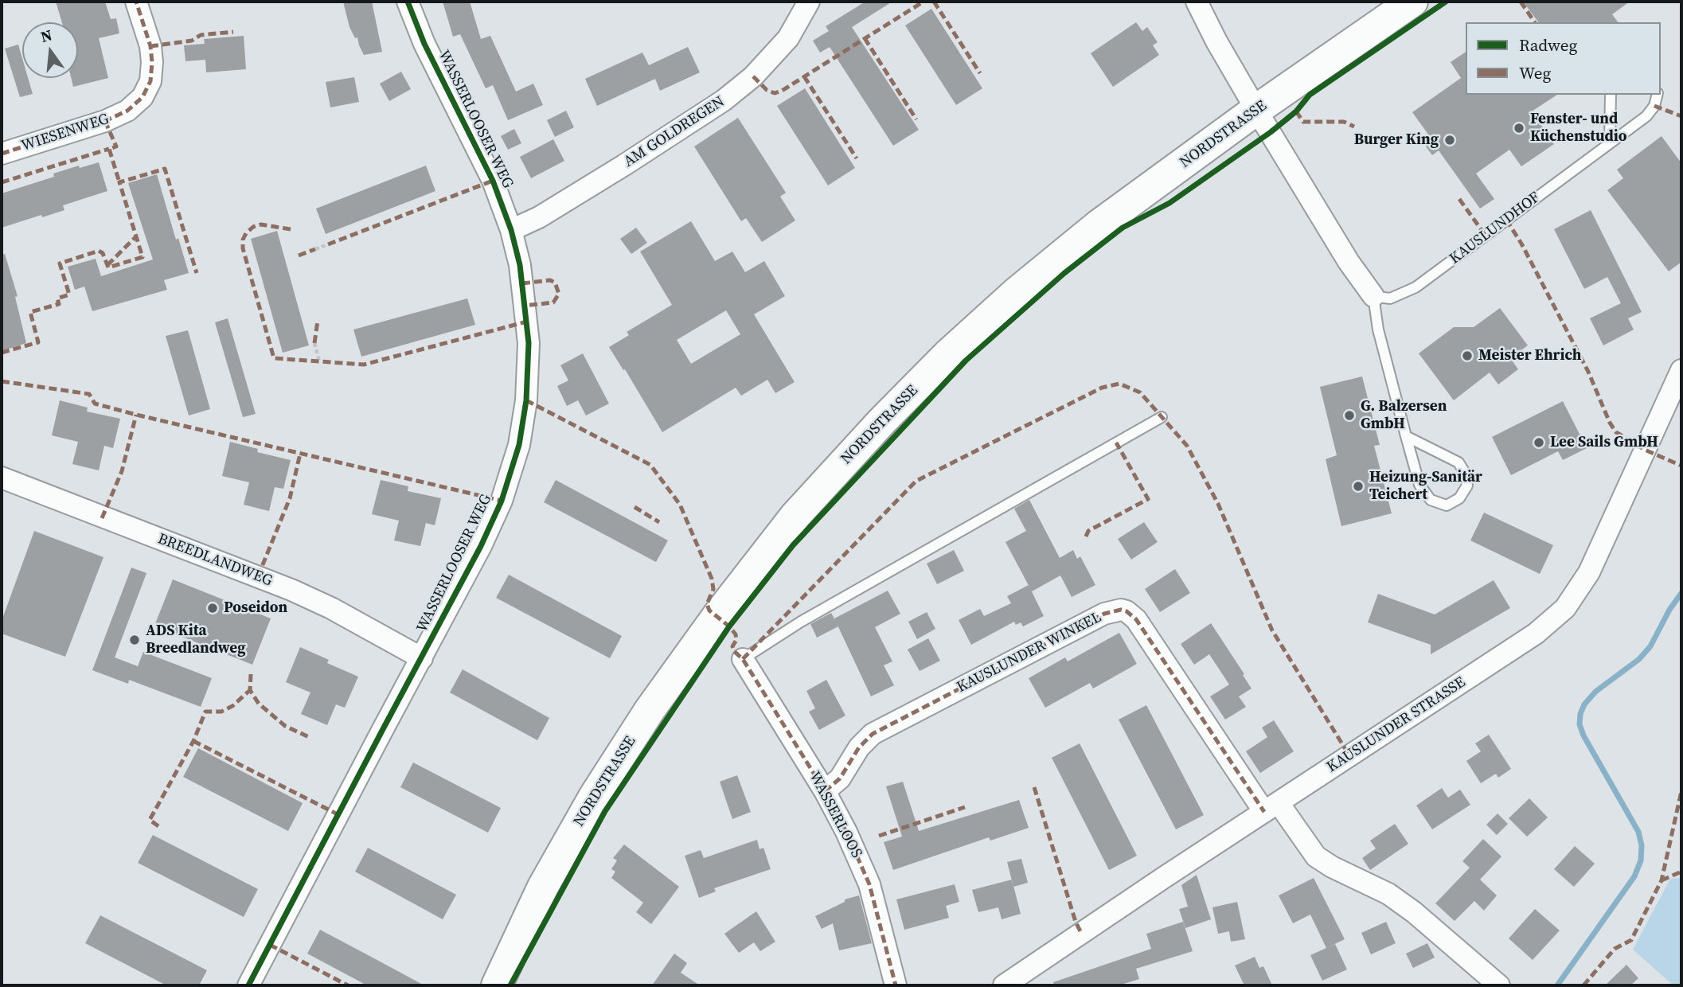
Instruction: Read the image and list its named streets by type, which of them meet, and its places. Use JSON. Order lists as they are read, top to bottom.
{
  "streets": {
    "main road": ["NORDSTRASSE"],
    "street": [
      "WASSERLOOSER WEG",
      "AM GOLDREGEN",
      "WIESENWEG",
      "BREEDLANDWEG",
      "KAUSLUNDER WINKEL",
      "KAUSLUNDER STRASSE",
      "WASSERLOOS"
    ],
    "lane": ["KAUSLUNDHOF"]
  },
  "crossings": [
    ["WASSERLOOSER WEG", "AM GOLDREGEN"],
    ["WASSERLOOSER WEG", "BREEDLANDWEG"],
    ["KAUSLUNDER WINKEL", "KAUSLUNDER STRASSE"],
    ["KAUSLUNDER WINKEL", "WASSERLOOS"]
  ],
  "places": [
    "Fenster- und Küchenstudio",
    "Burger King",
    "Meister Ehrich",
    "G. Balzersen GmbH",
    "Lee Sails GmbH",
    "Heizung-Sanitär Teichert",
    "Poseidon",
    "ADS Kita Breedlandweg"
  ],
  "legend": ["Radweg", "Weg"],
  "north": "top"
}
